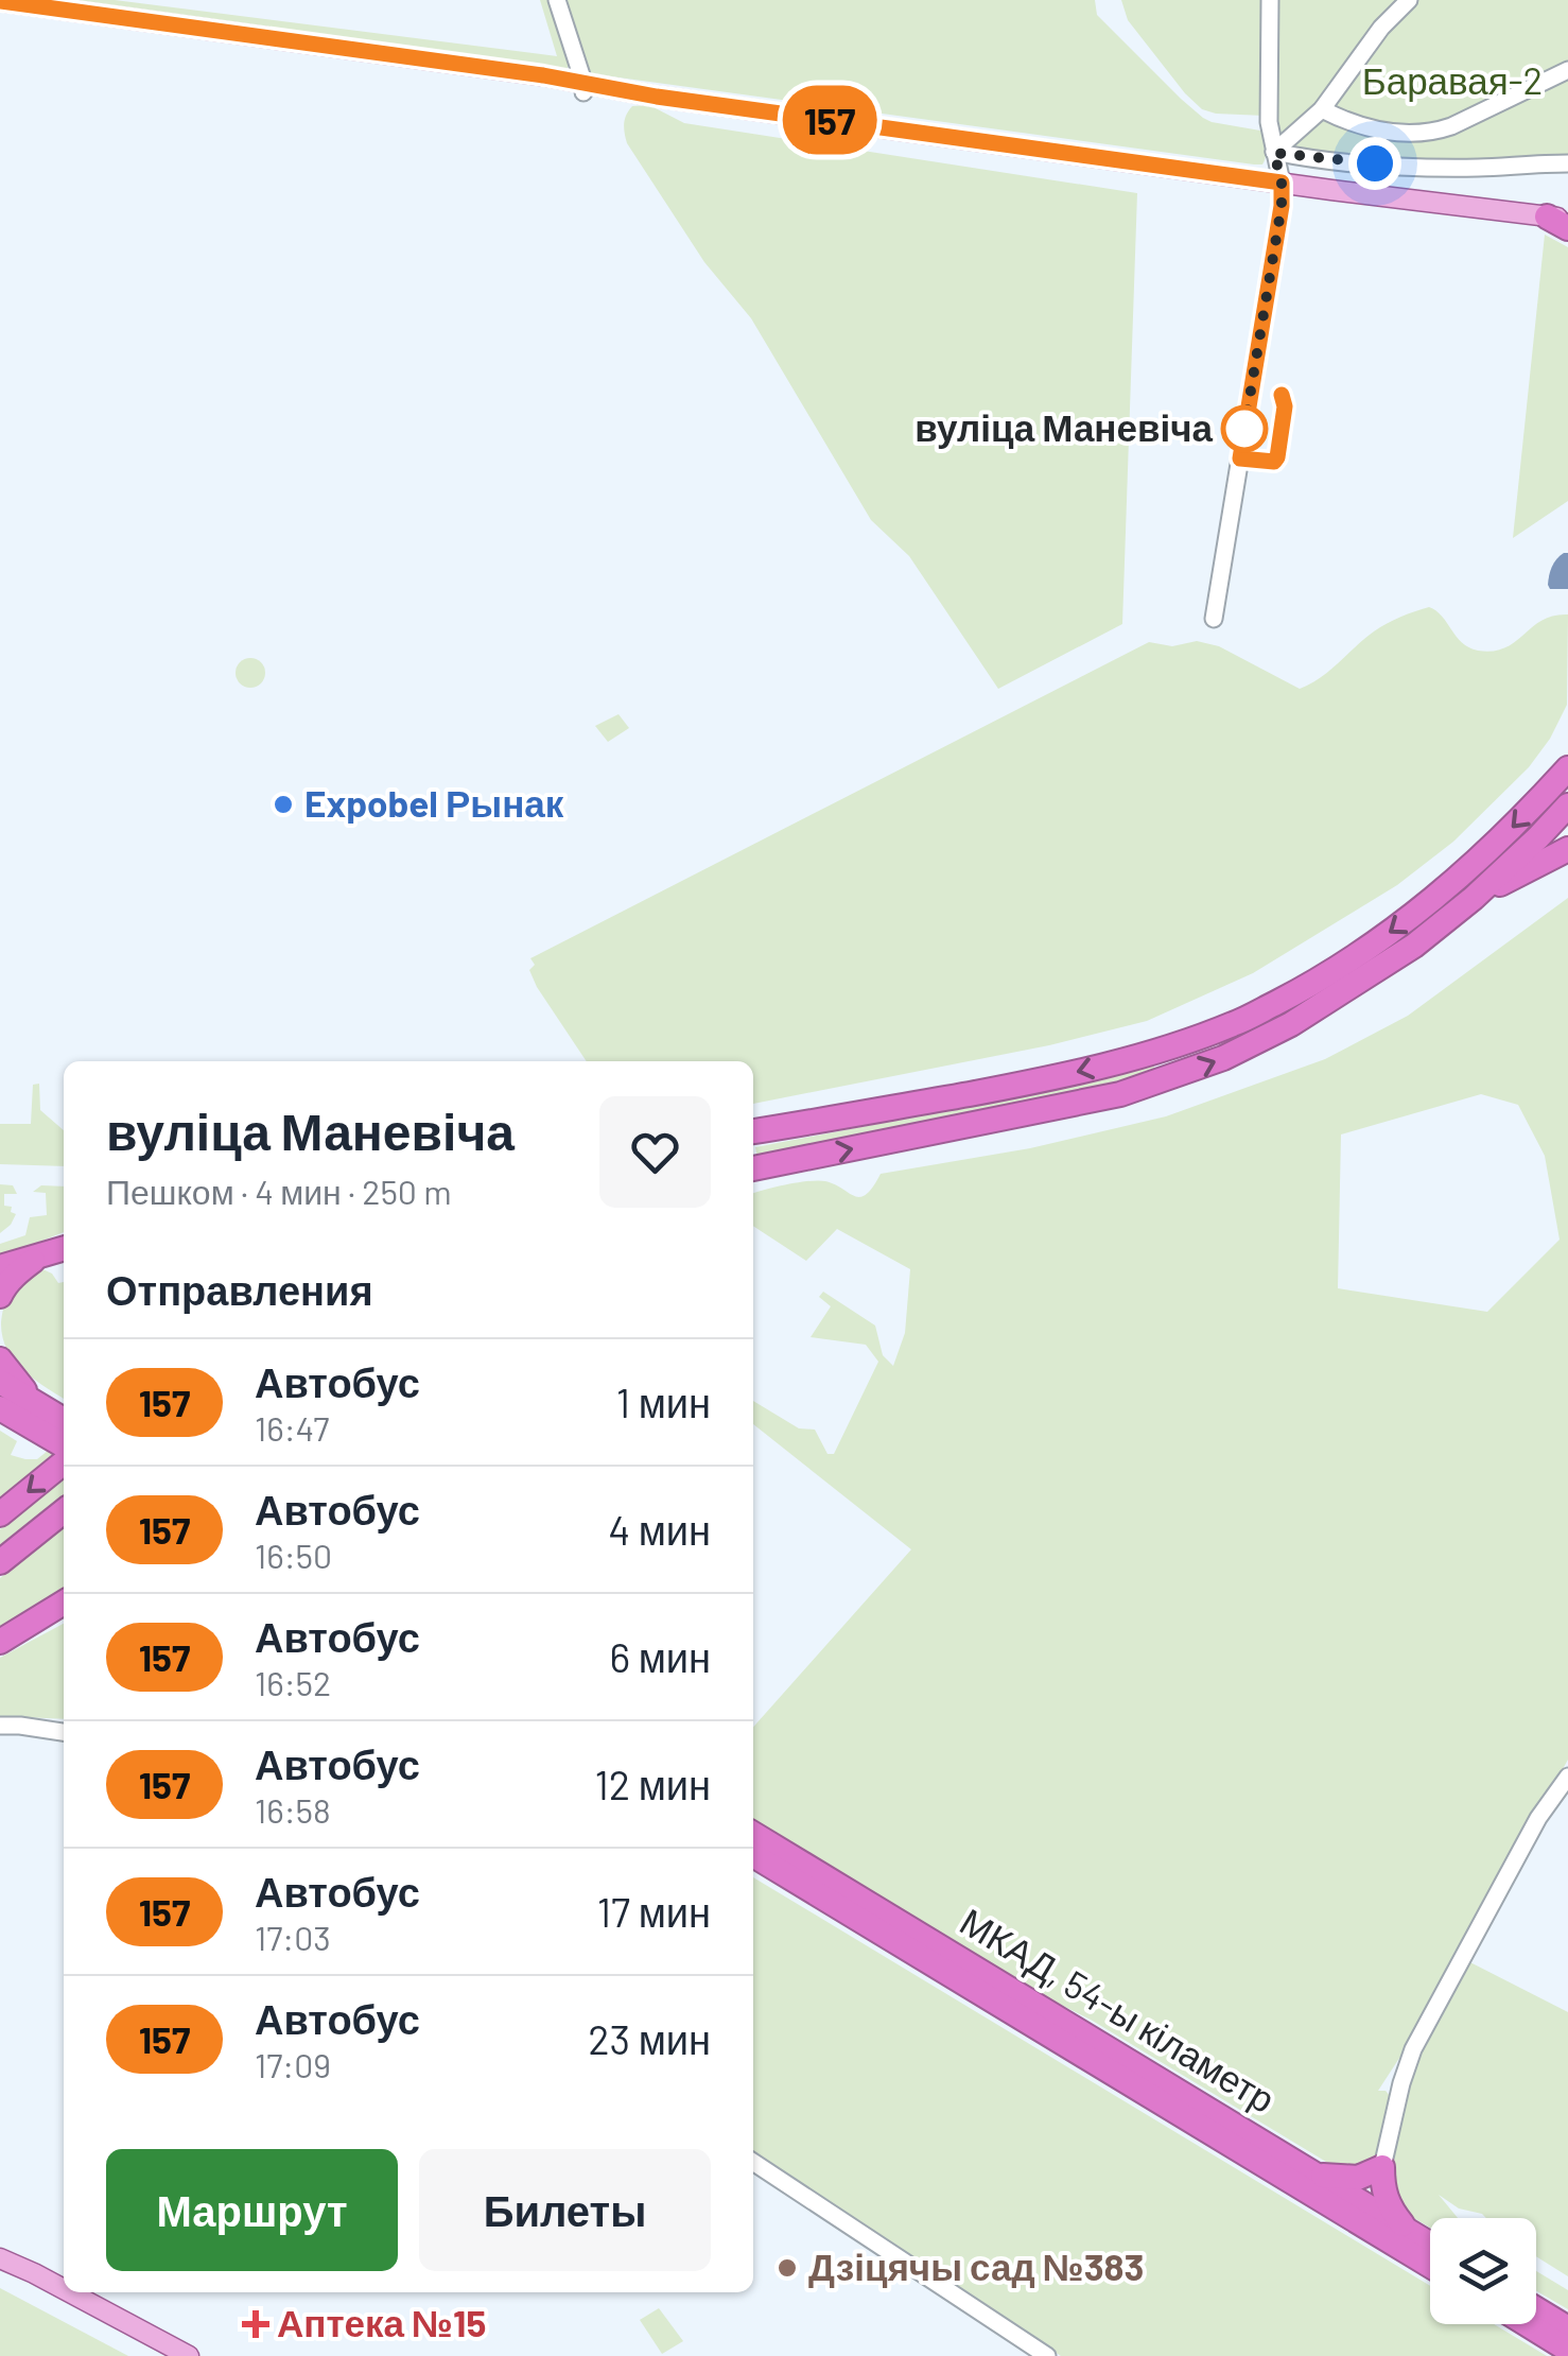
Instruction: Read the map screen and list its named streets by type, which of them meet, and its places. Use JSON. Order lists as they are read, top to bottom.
{
  "streets": {
    "highway": ["МКАД, 54-ы кіламетр"]
  },
  "parks": ["Баравая-2"],
  "places": {
    "other": ["вуліца Маневіча", "Expobel Рынак", "Дзіцячы сад №383"],
    "health": ["Аптека №15"]
  },
  "lines": ["bus line 157"],
  "page": {
    "on_map": "157",
    "heading": [
      ["вуліца Маневіча", "Пешком · 4 мин · 250 m"],
      "Отправления"
    ],
    "list": [
      {
        "mark": "157",
        "name": "Автобус",
        "note": "16:47",
        "value": "1 мин"
      },
      {
        "mark": "157",
        "name": "Автобус",
        "note": "16:50",
        "value": "4 мин"
      },
      {
        "mark": "157",
        "name": "Автобус",
        "note": "16:52",
        "value": "6 мин"
      },
      {
        "mark": "157",
        "name": "Автобус",
        "note": "16:58",
        "value": "12 мин"
      },
      {
        "mark": "157",
        "name": "Автобус",
        "note": "17:03",
        "value": "17 мин"
      },
      {
        "mark": "157",
        "name": "Автобус",
        "note": "17:09",
        "value": "23 мин"
      }
    ],
    "buttons": ["Маршрут", "Билеты"]
  }
}
